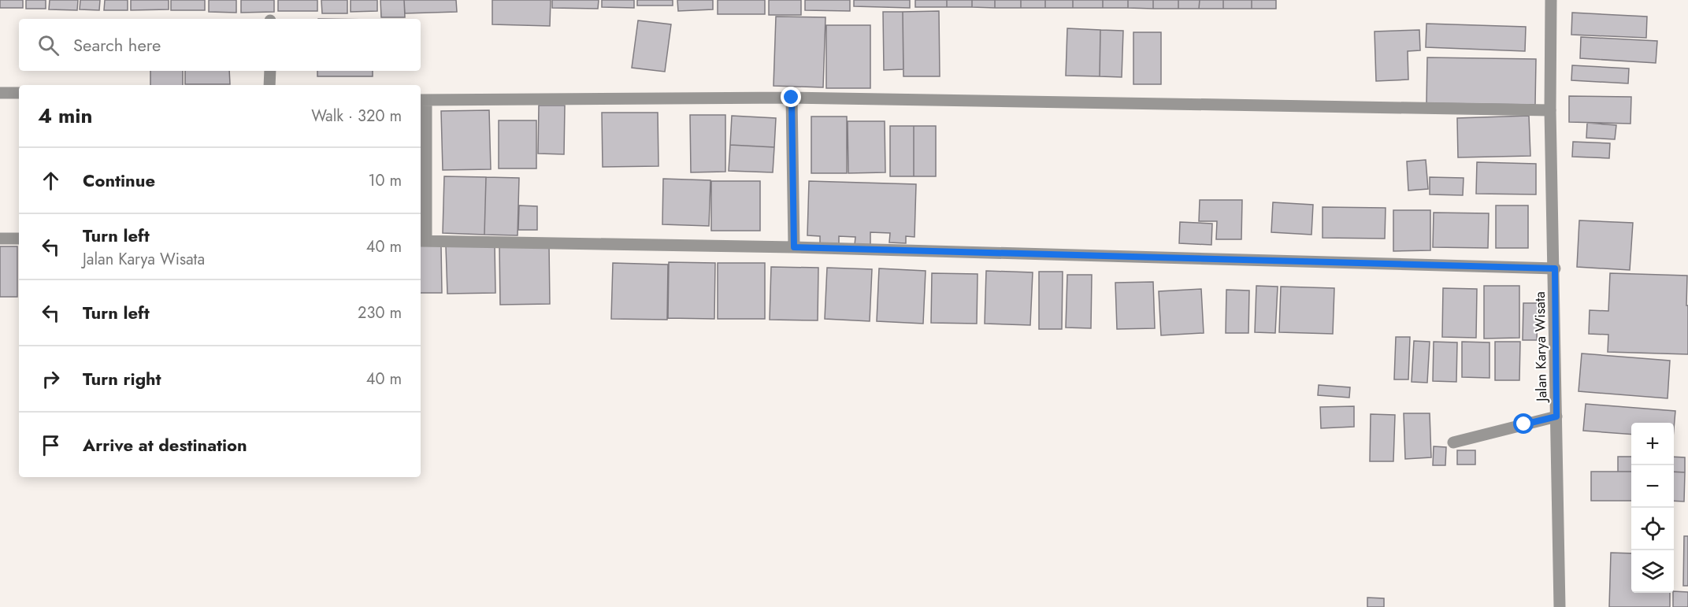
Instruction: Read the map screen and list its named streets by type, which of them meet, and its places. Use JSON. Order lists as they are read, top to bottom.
{
  "streets": {
    "street": ["Jalan Karya Wisata"]
  },
  "page": {
    "search": "Search here",
    "heading": ["4 min", "Walk · 320 m"],
    "list": [
      ["Continue", "10 m"],
      ["Turn left", "Jalan Karya Wisata", "40 m"],
      ["Turn left", "230 m"],
      ["Turn right", "40 m"],
      "Arrive at destination"
    ],
    "map_buttons": ["+", "−"]
  }
}
